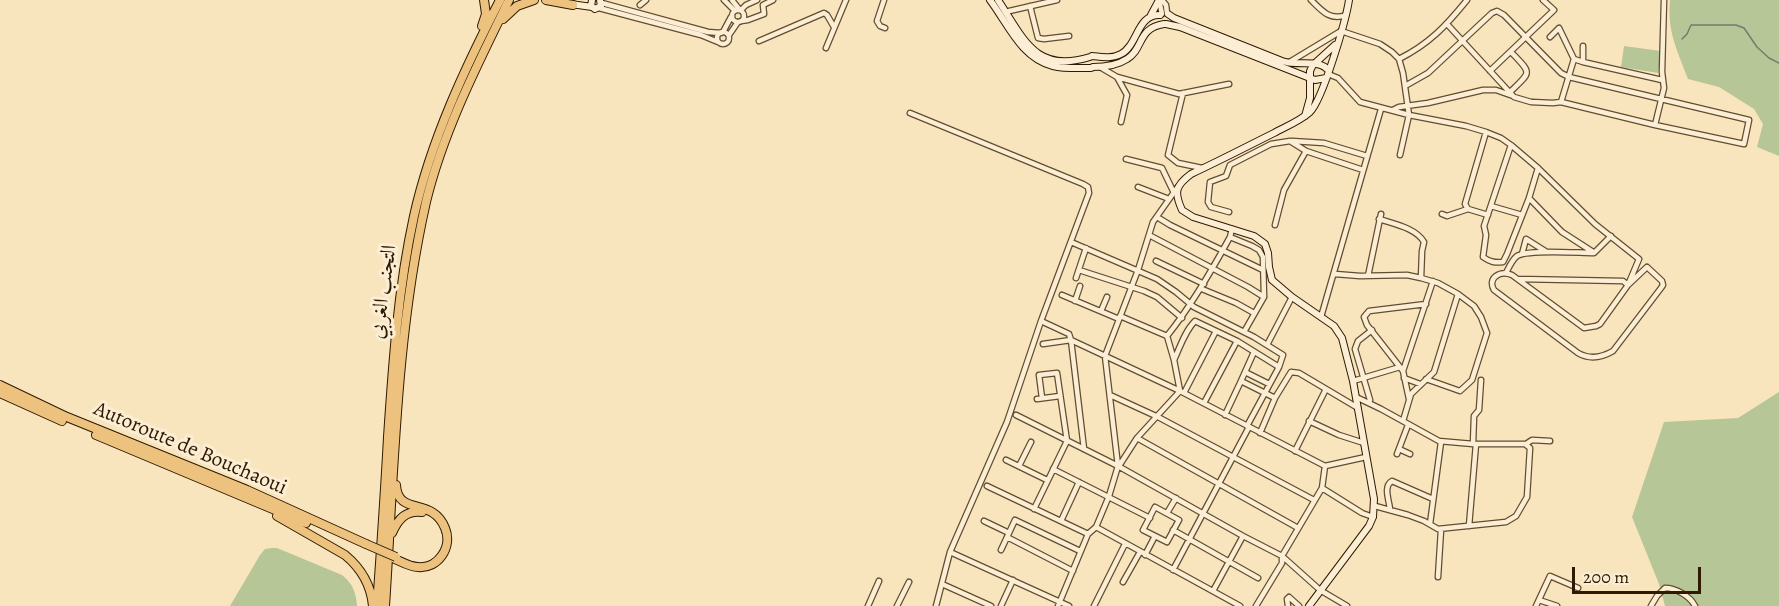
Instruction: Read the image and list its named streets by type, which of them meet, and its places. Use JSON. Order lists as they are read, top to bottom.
{
  "streets": {
    "highway": ["التجنب الغربي", "Autoroute de Bouchaoui"]
  },
  "scale_bar": "200 m"
}
